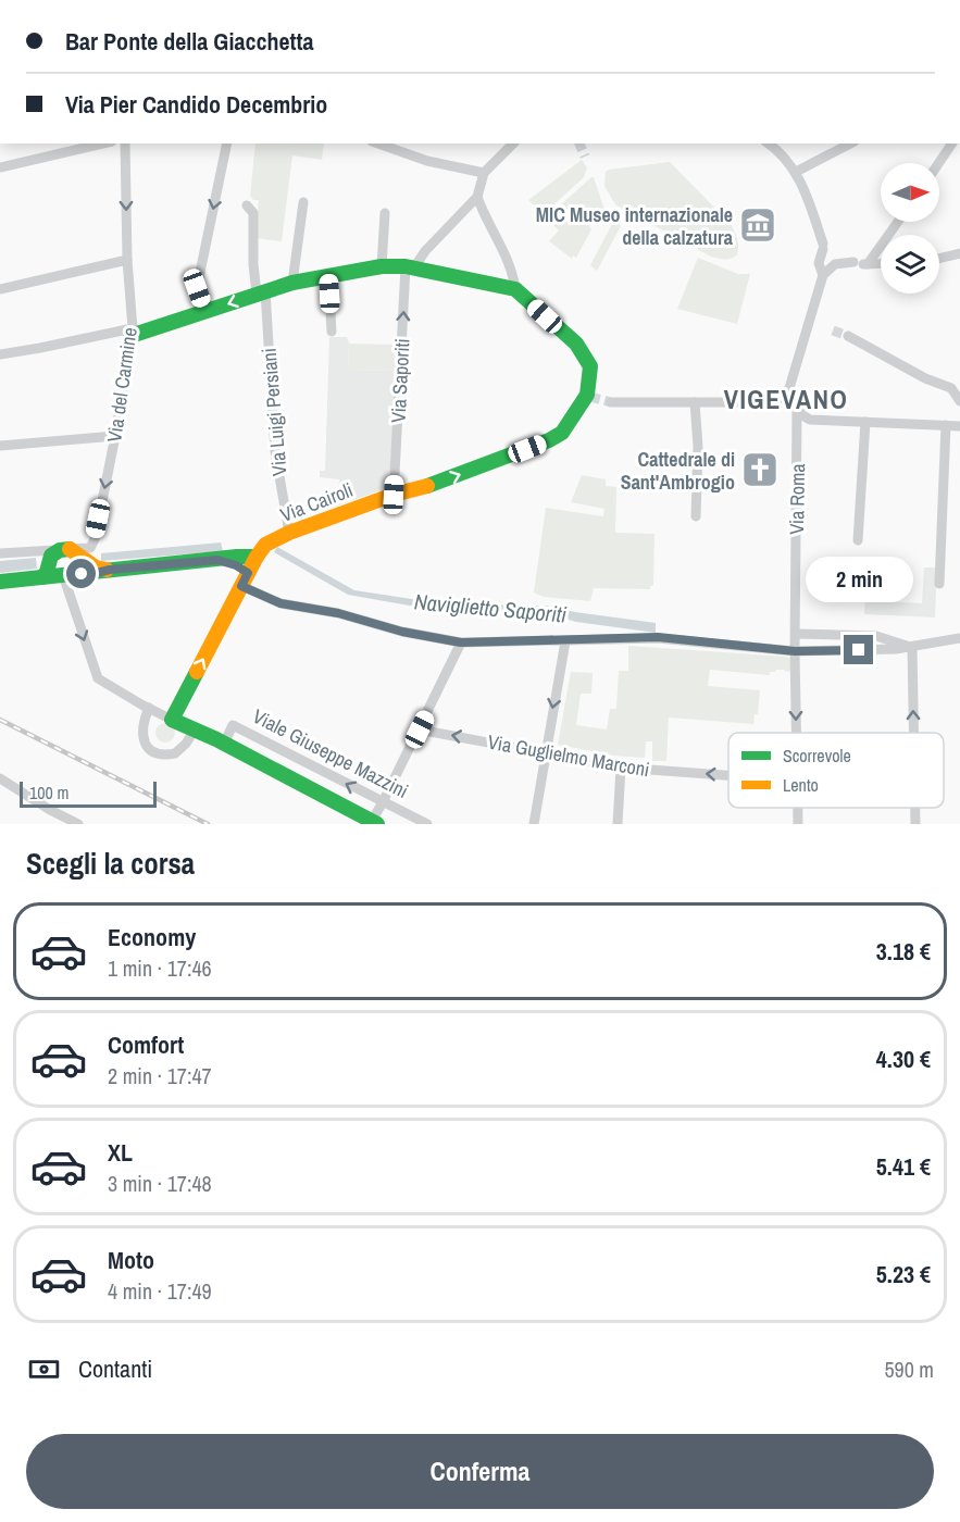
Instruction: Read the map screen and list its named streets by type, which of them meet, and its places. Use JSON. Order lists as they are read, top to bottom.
{
  "streets": {
    "street": [
      "Via Saporiti",
      "Via del Carmine",
      "Via Luigi Persiani",
      "Via Roma",
      "Via Cairoli",
      "Viale Giuseppe Mazzini",
      "Via Guglielmo Marconi"
    ]
  },
  "crossings": [
    ["Via Saporiti", "Via Cairoli"],
    ["Via Luigi Persiani", "Via Cairoli"]
  ],
  "one_way": ["Via Saporiti", "Via del Carmine", "Via Guglielmo Marconi"],
  "districts": ["VIGEVANO"],
  "water": ["Naviglietto Saporiti"],
  "places": {
    "museum": ["MIC Museo internazionale della calzatura"],
    "church": ["Cattedrale di Sant'Ambrogio"]
  },
  "legend": ["Scorrevole", "Lento"],
  "scale_bar": "100 m",
  "north": "right",
  "page": {
    "banner": ["Bar Ponte della Giacchetta", "Via Pier Candido Decembrio"],
    "bubble": "2 min",
    "scale": "100 m",
    "heading": "Scegli la corsa",
    "list": [
      {
        "name": "Economy",
        "note": "1 min · 17:46",
        "value": "3.18 €"
      },
      {
        "name": "Comfort",
        "note": "2 min · 17:47",
        "value": "4.30 €"
      },
      {
        "name": "XL",
        "note": "3 min · 17:48",
        "value": "5.41 €"
      },
      {
        "name": "Moto",
        "note": "4 min · 17:49",
        "value": "5.23 €"
      }
    ],
    "pay": ["Contanti", "590 m"],
    "buttons": "Conferma"
  }
}
